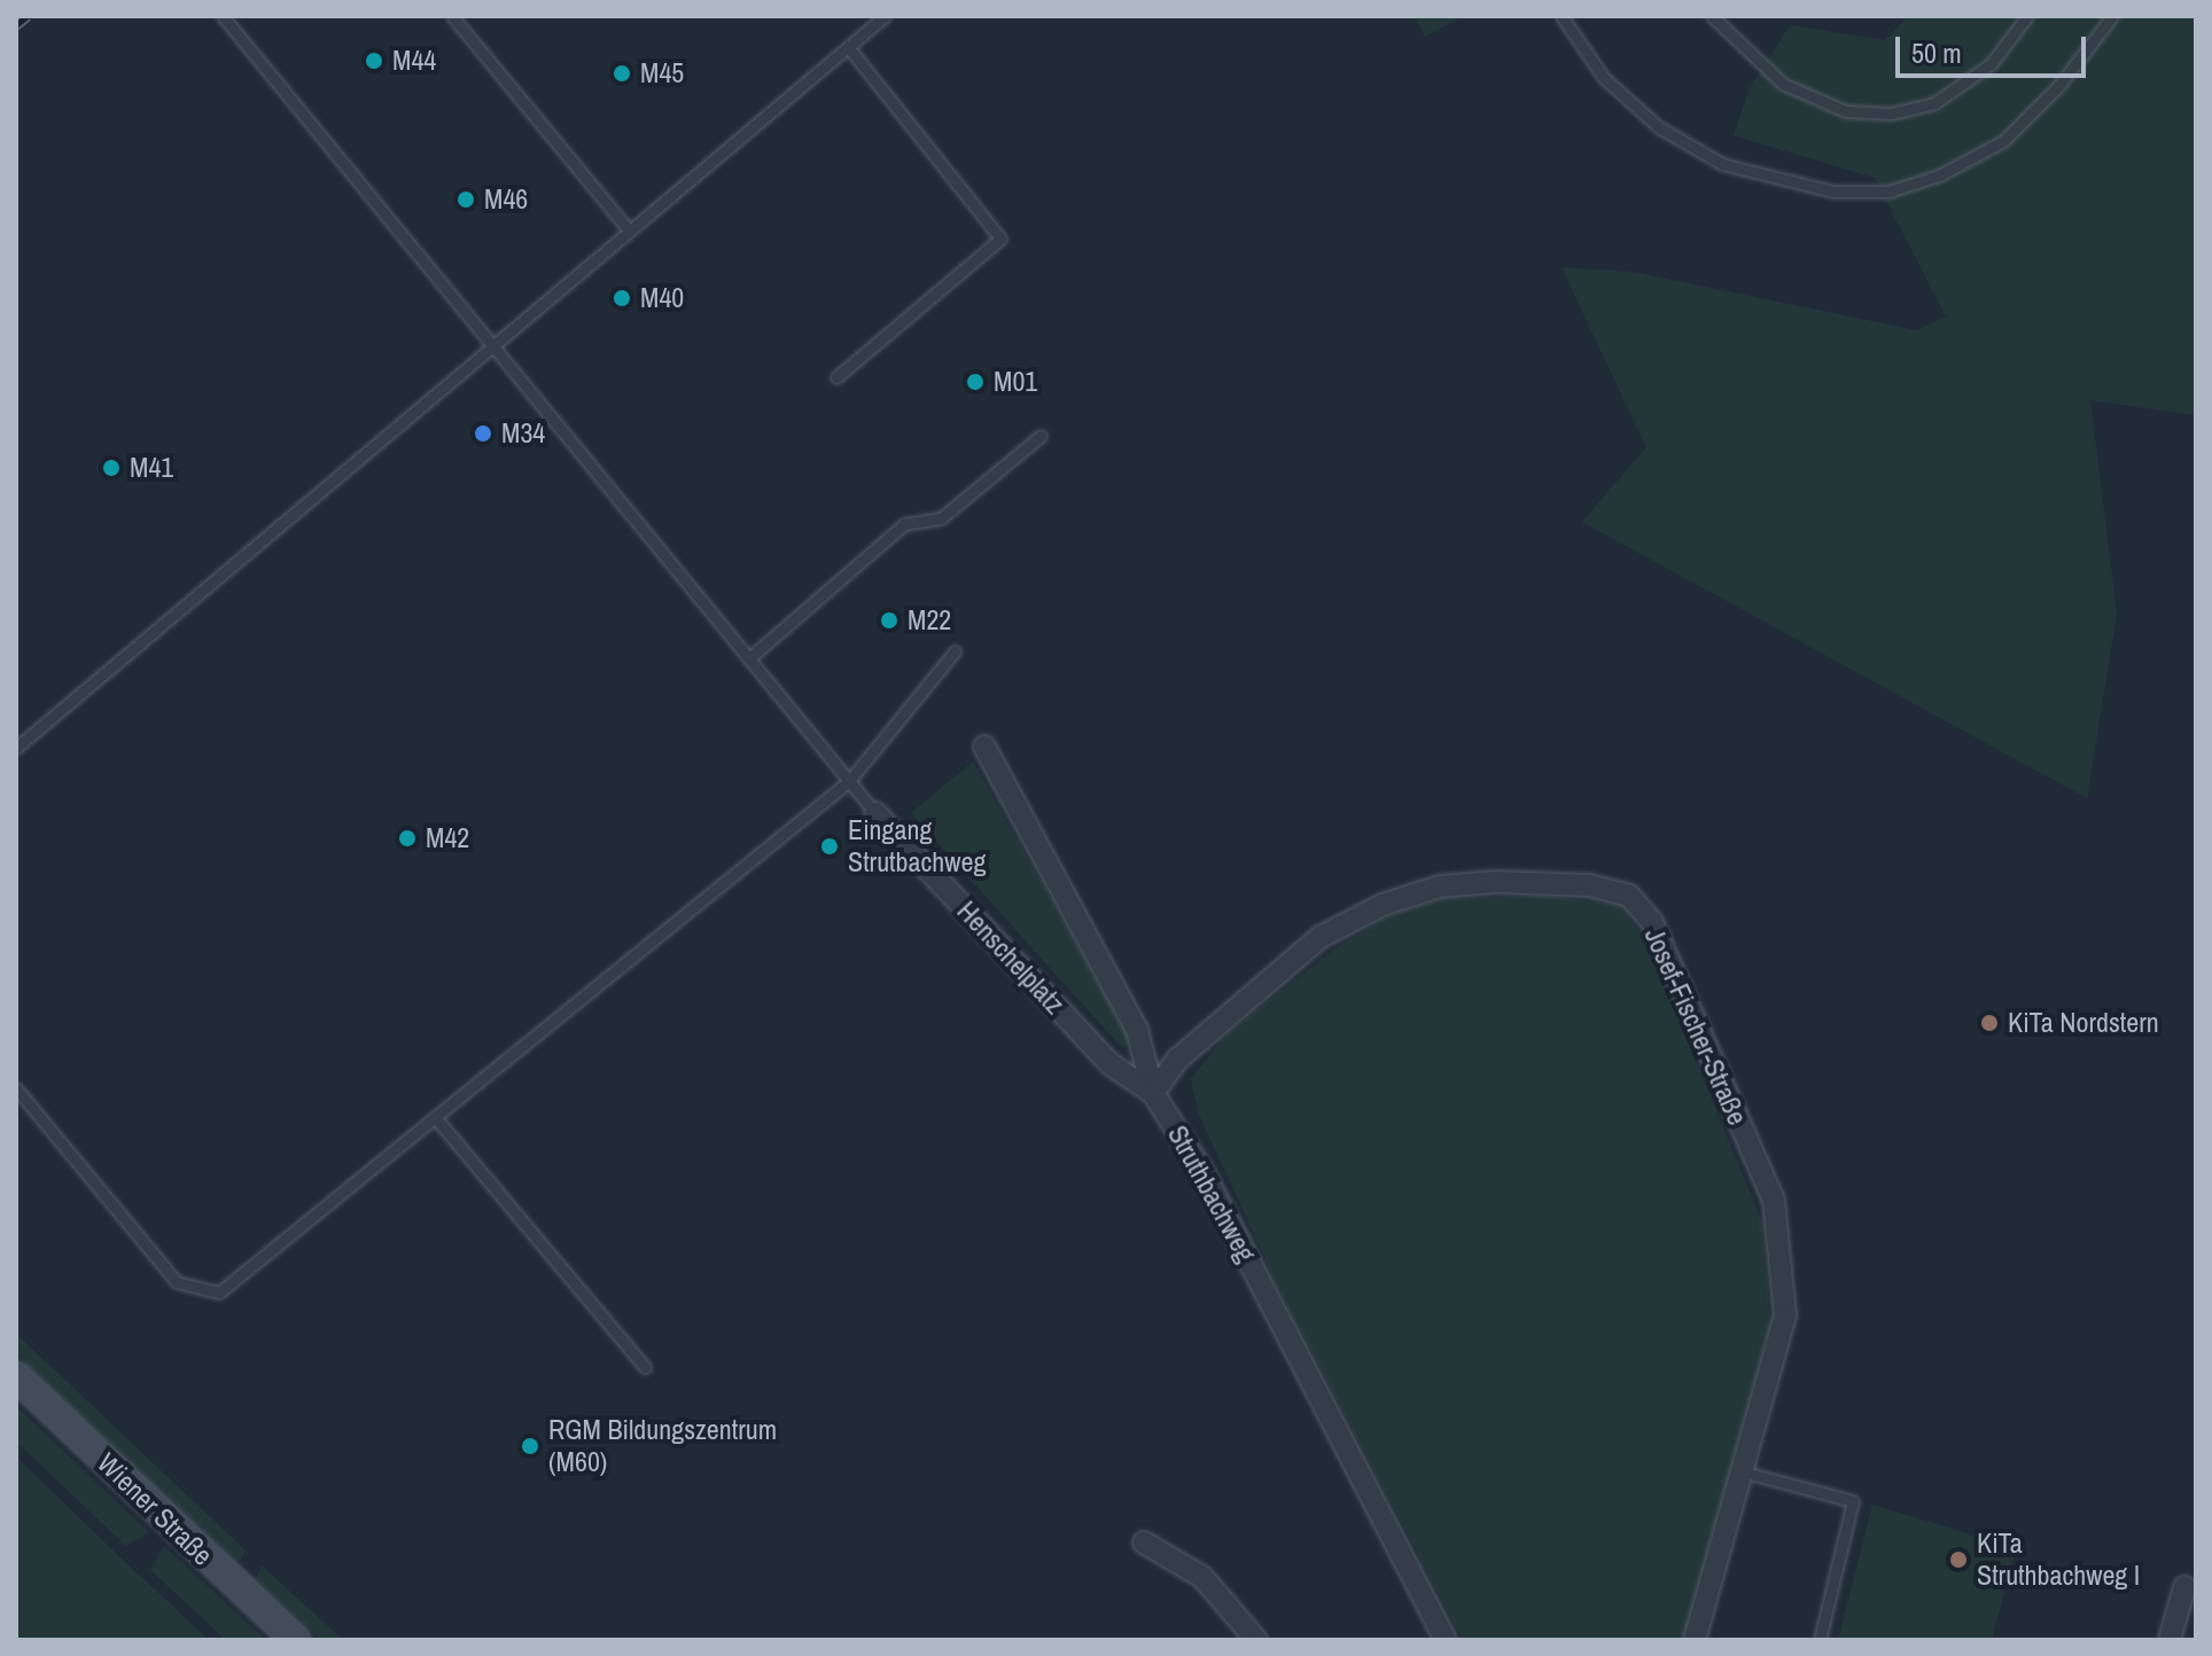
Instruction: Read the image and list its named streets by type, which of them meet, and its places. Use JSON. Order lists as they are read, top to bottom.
{
  "streets": {
    "main road": ["Wiener Straße"],
    "street": ["Henschelplatz", "Josef-Fischer-Straße", "Struthbachweg"]
  },
  "crossings": [
    ["Henschelplatz", "Josef-Fischer-Straße"],
    ["Henschelplatz", "Struthbachweg"],
    ["Josef-Fischer-Straße", "Struthbachweg"]
  ],
  "places": [
    "M44",
    "M45",
    "M46",
    "M40",
    "M01",
    "M34",
    "M41",
    "M22",
    "M42",
    "Eingang Strutbachweg",
    "KiTa Nordstern",
    "RGM Bildungszentrum (M60)",
    "KiTa Struthbachweg I"
  ],
  "scale_bar": "50 m"
}
